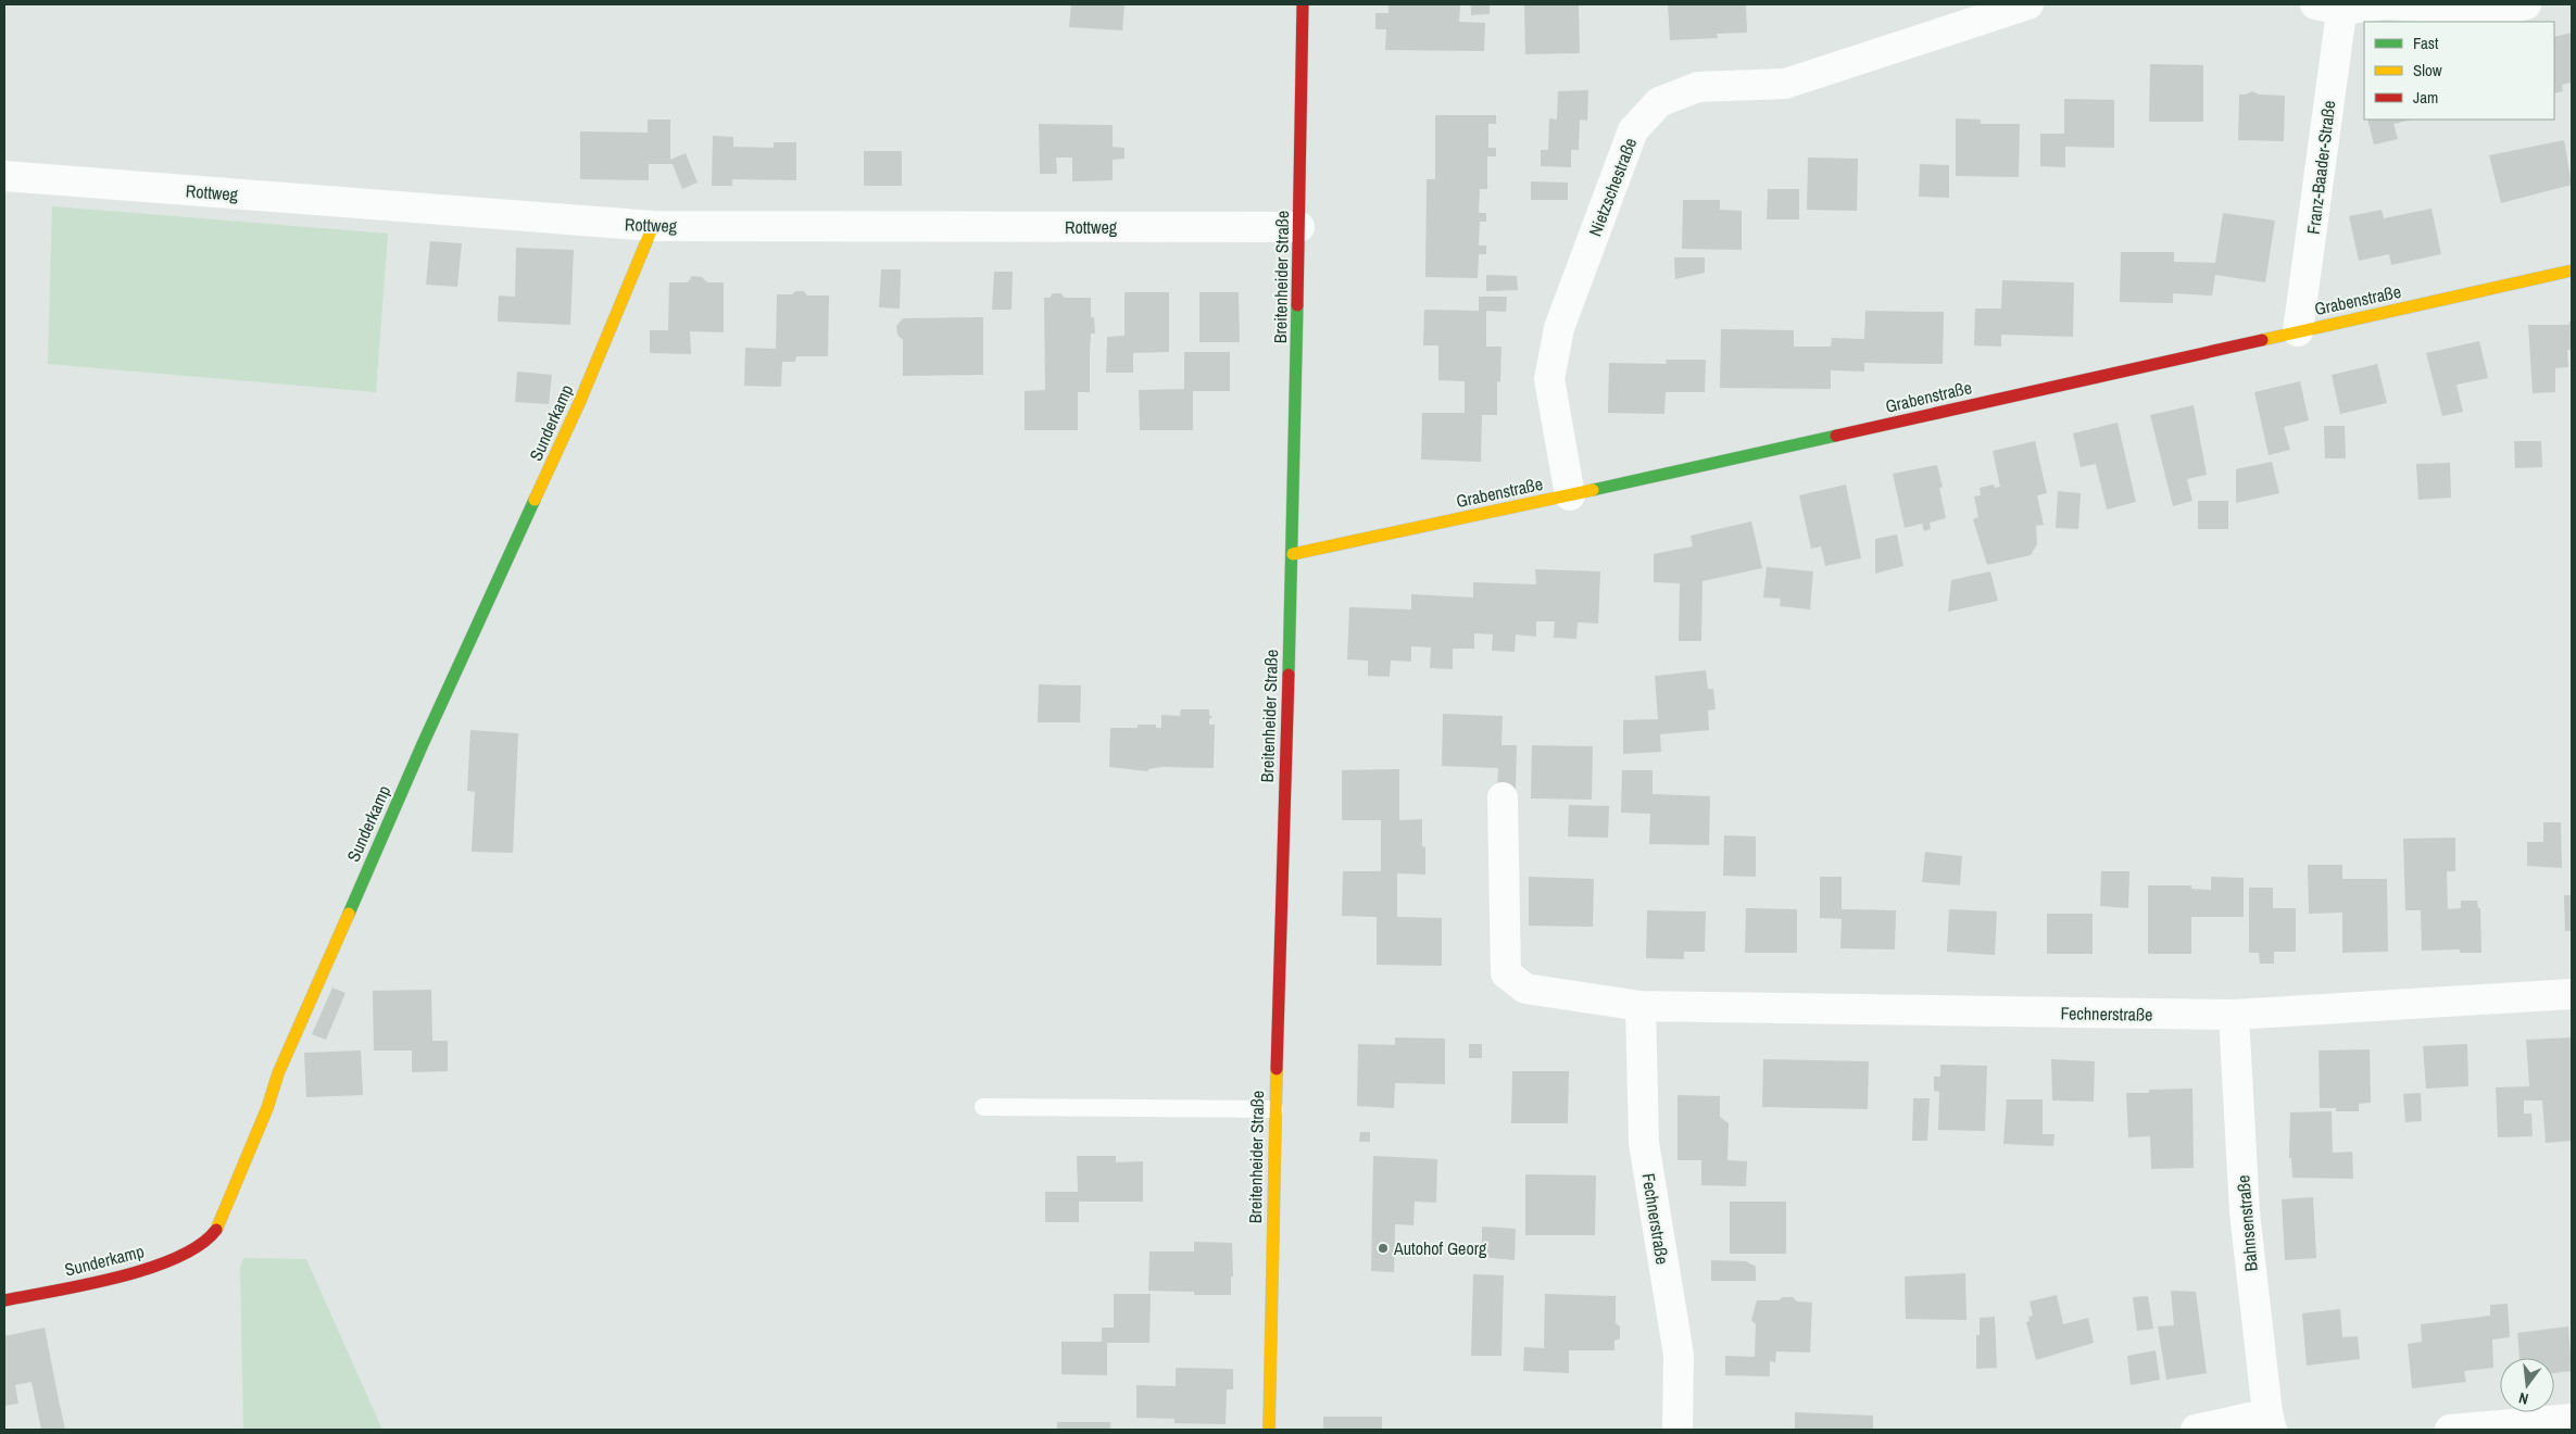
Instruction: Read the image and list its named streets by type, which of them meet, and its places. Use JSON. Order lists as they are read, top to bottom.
{
  "streets": {
    "street": [
      "Franz-Baader-Straße",
      "Nietzschestraße",
      "Rottweg",
      "Breitenheider Straße",
      "Grabenstraße",
      "Sunderkamp",
      "Fechnerstraße",
      "Bahnsenstraße"
    ]
  },
  "crossings": [
    ["Franz-Baader-Straße", "Grabenstraße"],
    ["Nietzschestraße", "Grabenstraße"],
    ["Rottweg", "Breitenheider Straße"],
    ["Rottweg", "Sunderkamp"],
    ["Breitenheider Straße", "Grabenstraße"],
    ["Fechnerstraße", "Bahnsenstraße"]
  ],
  "places": ["Autohof Georg"],
  "legend": ["Fast", "Slow", "Jam"],
  "north": "bottom"
}
